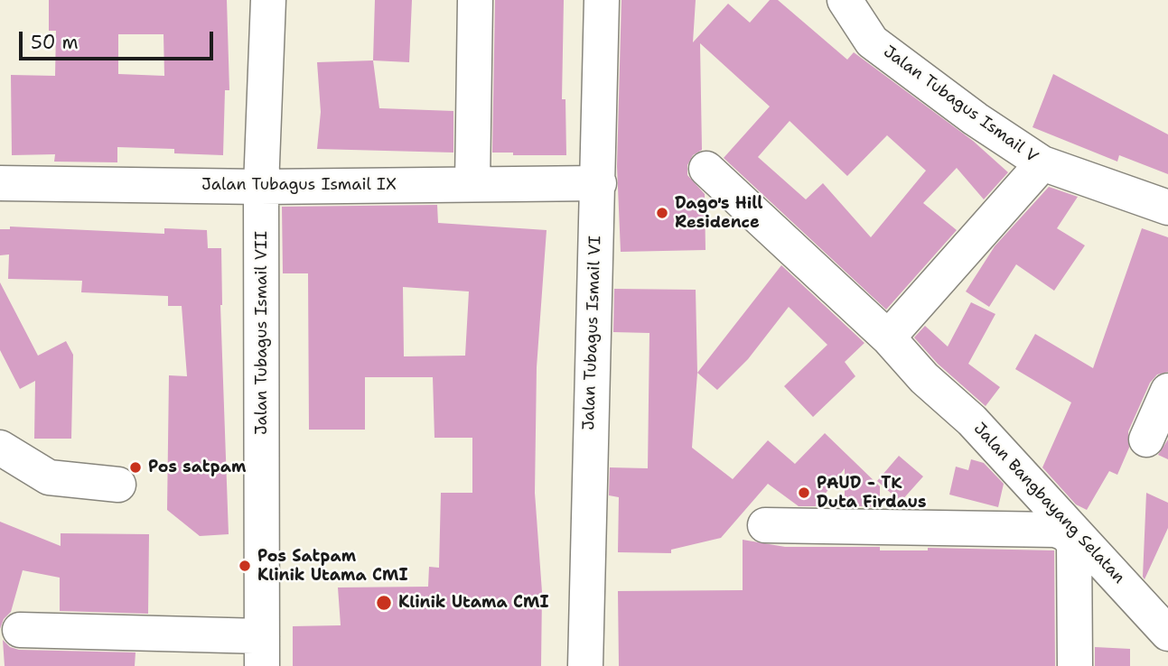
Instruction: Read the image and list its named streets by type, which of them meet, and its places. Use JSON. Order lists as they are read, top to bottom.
{
  "streets": {
    "street": [
      "Jalan Tubagus Ismail V",
      "Jalan Tubagus Ismail IX",
      "Jalan Tubagus Ismail VII",
      "Jalan Tubagus Ismail VI",
      "Jalan Bangbayang Selatan"
    ]
  },
  "crossings": [
    ["Jalan Tubagus Ismail IX", "Jalan Tubagus Ismail VII"],
    ["Jalan Tubagus Ismail IX", "Jalan Tubagus Ismail VI"]
  ],
  "places": [
    "Dago's Hill Residence",
    "Pos satpam",
    "PAUD - TK Duta Firdaus",
    "Pos Satpam Klinik Utama CMI",
    "Klinik Utama CMI"
  ],
  "scale_bar": "50 m"
}
